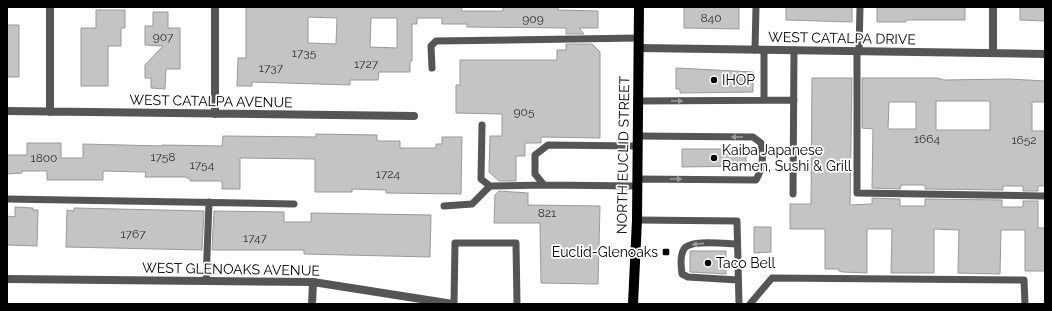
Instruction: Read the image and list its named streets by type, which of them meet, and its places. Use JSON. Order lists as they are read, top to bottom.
{
  "streets": {
    "main road": ["NORTH EUCLID STREET"],
    "street": ["WEST CATALPA DRIVE", "WEST CATALPA AVENUE", "WEST GLENOAKS AVENUE"]
  },
  "crossings": [
    ["WEST CATALPA DRIVE", "NORTH EUCLID STREET"]
  ],
  "places": {
    "other": ["IHOP", "Kaiba Japanese Ramen, Sushi & Grill", "Taco Bell"],
    "transit": ["Euclid-Glenoaks"]
  },
  "house_numbers": [
    "840",
    "909",
    "907",
    "1735",
    "1727",
    "1737",
    "905",
    "1664",
    "1652",
    "1758",
    "1800",
    "1754",
    "1724",
    "821",
    "1767",
    "1747"
  ]
}
